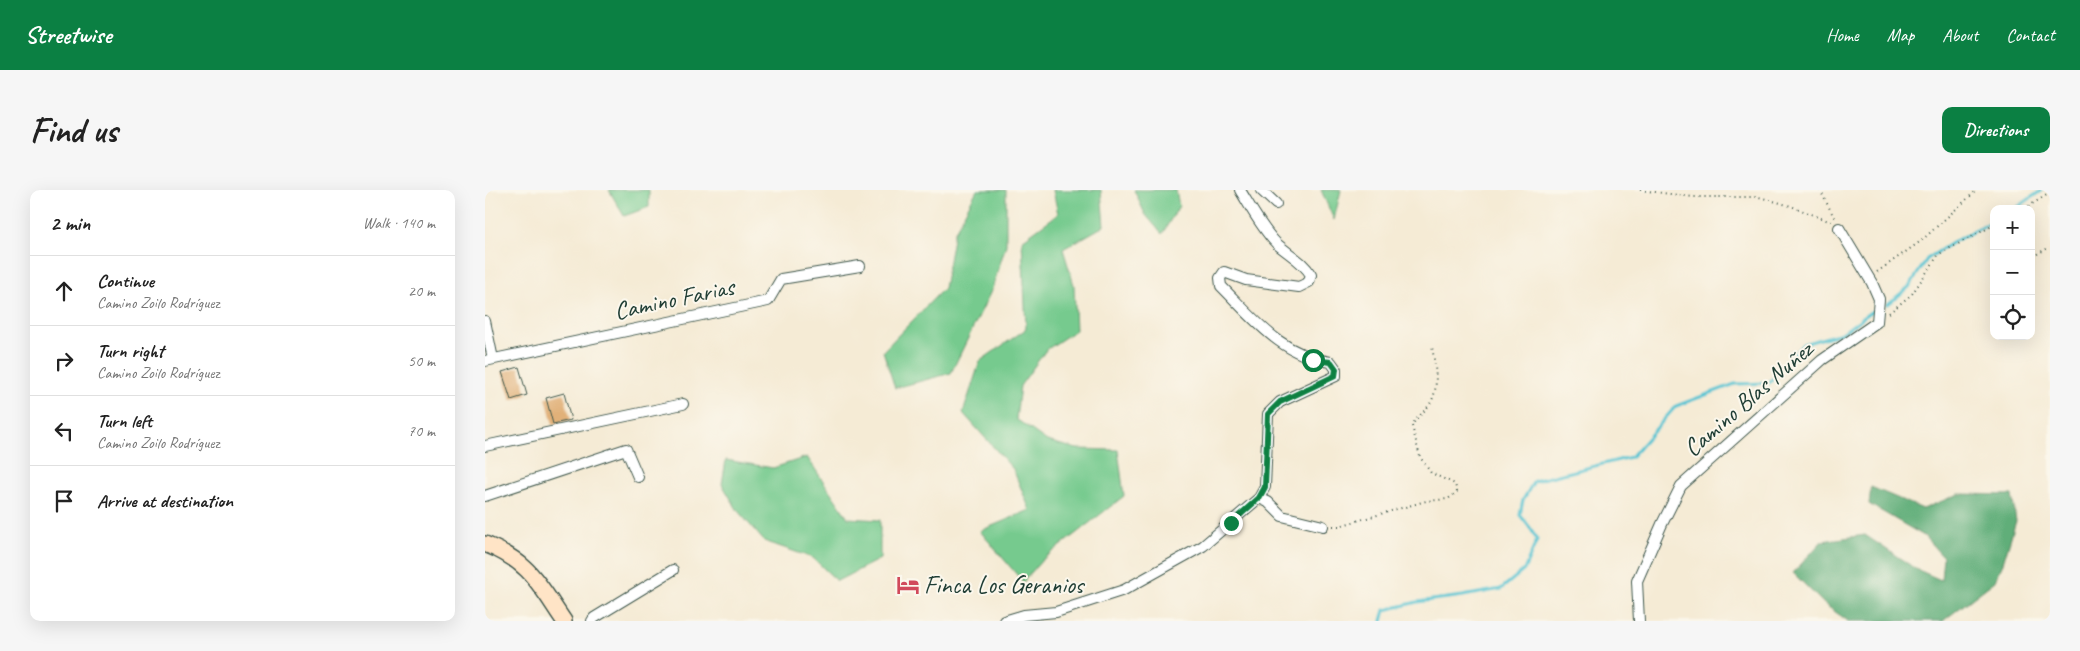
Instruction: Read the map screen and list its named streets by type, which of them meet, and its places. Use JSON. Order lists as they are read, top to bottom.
{
  "streets": {
    "street": ["Camino Farias", "Camino Blas Nuñez"]
  },
  "places": {
    "hotel": ["Finca Los Geranios"]
  },
  "page": {
    "header": "Streetwise",
    "nav": [
      "Home",
      "Map",
      "About",
      "Contact"
    ],
    "buttons": "Directions",
    "title": "Find us",
    "heading": ["2 min", "Walk · 140 m"],
    "map_buttons": ["+", "−"],
    "list": [
      ["Continue", "Camino Zoilo Rodríguez", "20 m"],
      ["Turn right", "Camino Zoilo Rodríguez", "50 m"],
      ["Turn left", "Camino Zoilo Rodríguez", "70 m"],
      "Arrive at destination"
    ]
  }
}
